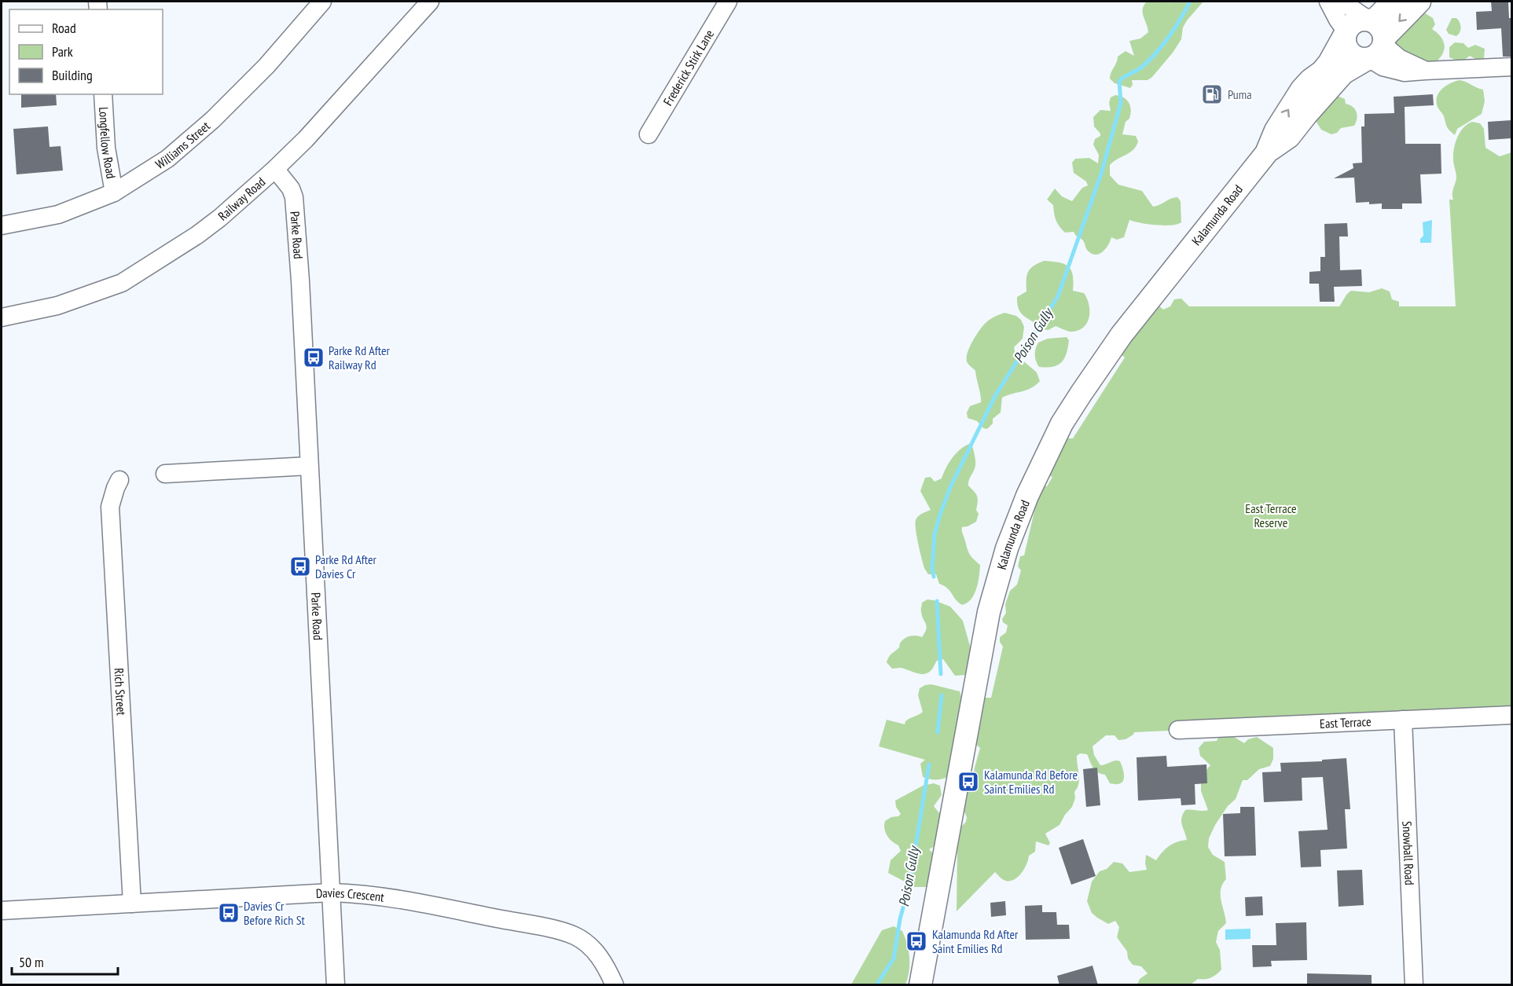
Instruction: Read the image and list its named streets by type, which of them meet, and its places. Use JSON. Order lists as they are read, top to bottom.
{
  "streets": {
    "main road": ["Kalamunda Road"],
    "street": [
      "Frederick Stirk Lane",
      "Longfellow Road",
      "Williams Street",
      "Railway Road",
      "Parke Road",
      "Rich Street",
      "East Terrace",
      "Snowball Road",
      "Davies Crescent"
    ]
  },
  "crossings": [
    ["Longfellow Road", "Williams Street"],
    ["Railway Road", "Parke Road"],
    ["Parke Road", "Davies Crescent"],
    ["Rich Street", "Davies Crescent"],
    ["East Terrace", "Snowball Road"]
  ],
  "water": ["Poison Gully"],
  "parks": ["East Terrace Reserve"],
  "places": {
    "fuel station": ["Puma"],
    "bus stop": [
      "Parke Rd After Railway Rd",
      "Parke Rd After Davies Cr",
      "Kalamunda Rd Before Saint Emilies Rd",
      "Davies Cr Before Rich St",
      "Kalamunda Rd After Saint Emilies Rd"
    ]
  },
  "legend": ["Road", "Park", "Building"],
  "scale_bar": "50 m"
}
